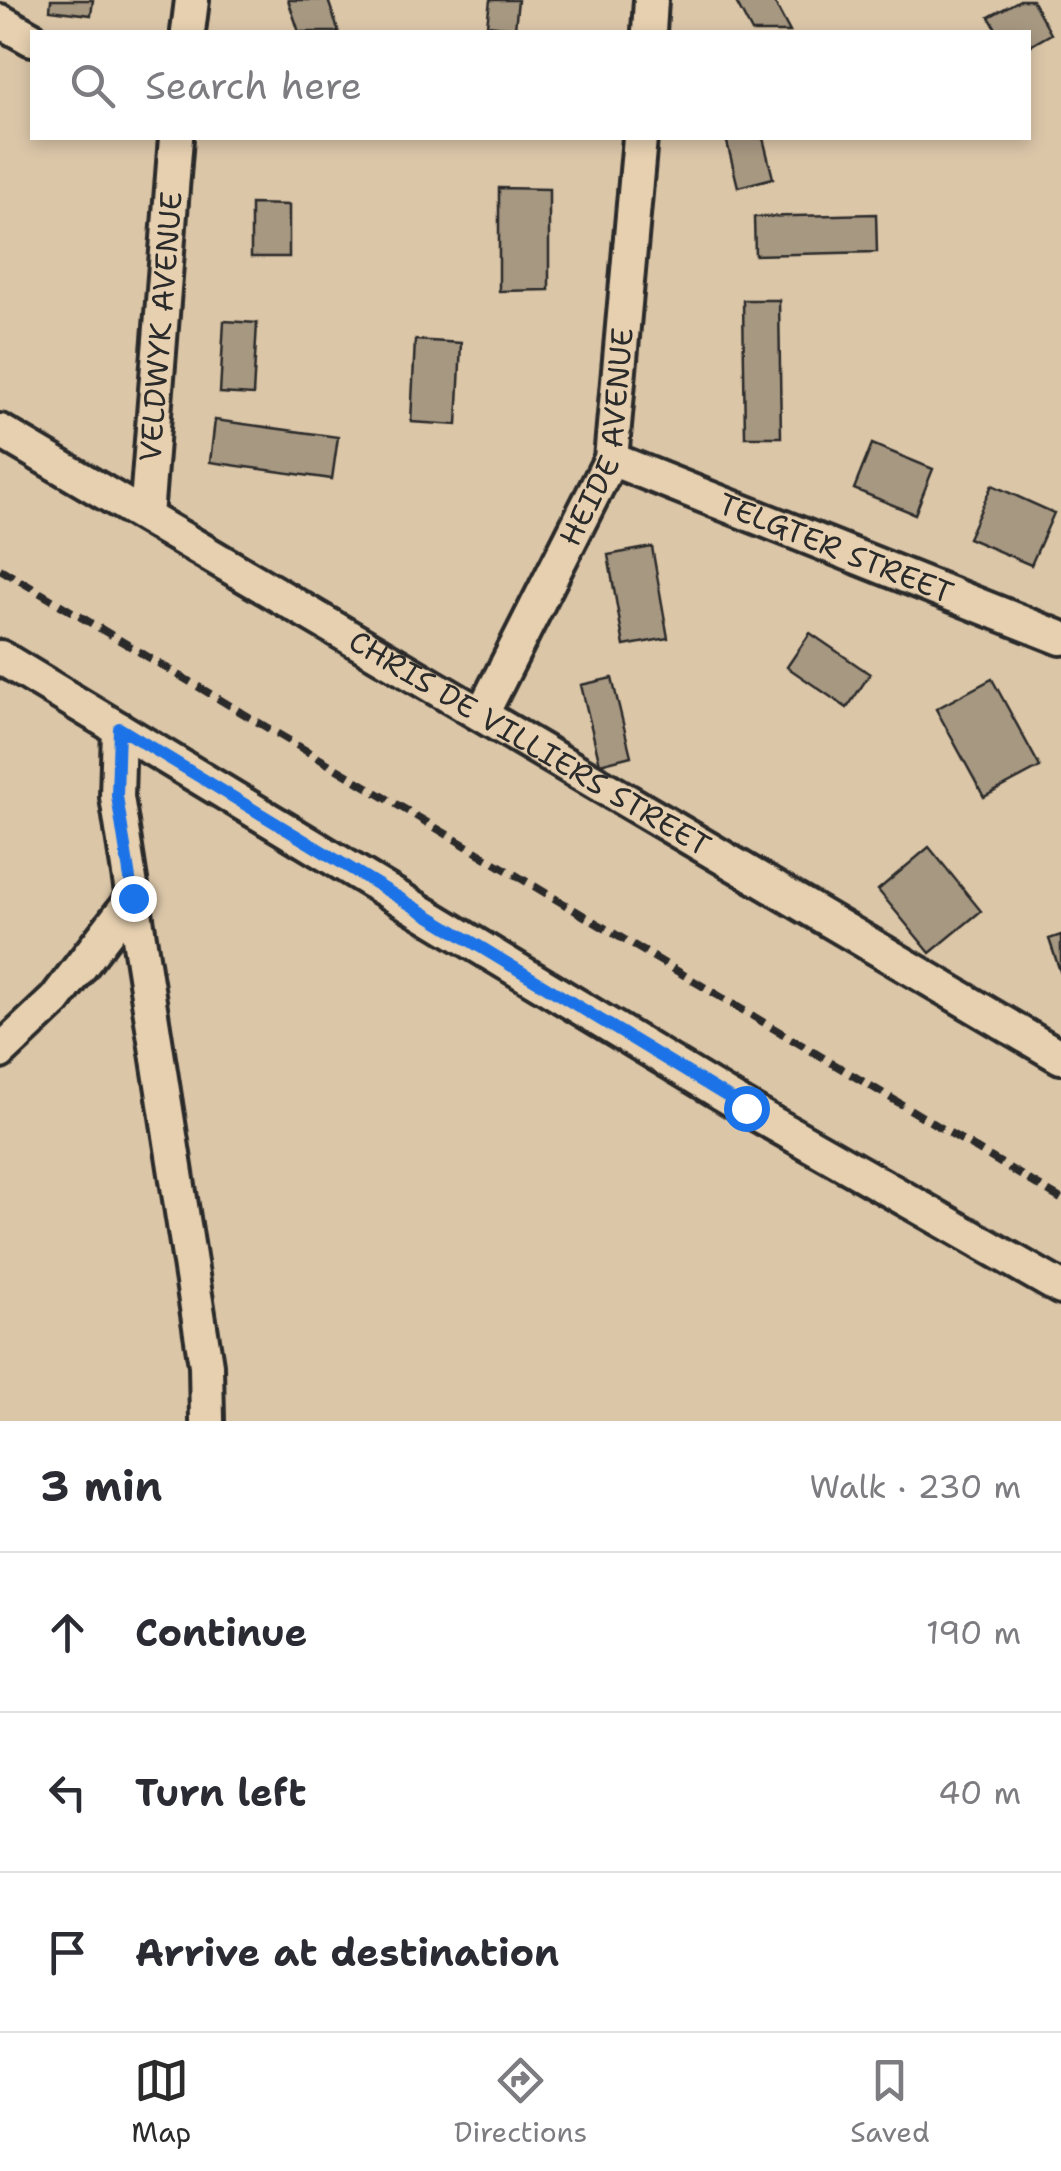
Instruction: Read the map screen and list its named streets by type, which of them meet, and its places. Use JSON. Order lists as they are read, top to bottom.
{
  "streets": {
    "street": [
      "VELDWYK AVENUE",
      "HEIDE AVENUE",
      "TELGTER STREET",
      "CHRIS DE VILLIERS STREET"
    ]
  },
  "crossings": [
    ["VELDWYK AVENUE", "CHRIS DE VILLIERS STREET"],
    ["HEIDE AVENUE", "TELGTER STREET"],
    ["HEIDE AVENUE", "CHRIS DE VILLIERS STREET"]
  ],
  "page": {
    "search": "Search here",
    "heading": ["3 min", "Walk · 230 m"],
    "list": [
      ["Continue", "190 m"],
      ["Turn left", "40 m"],
      "Arrive at destination"
    ],
    "nav": ["Map", "Directions", "Saved"]
  }
}
